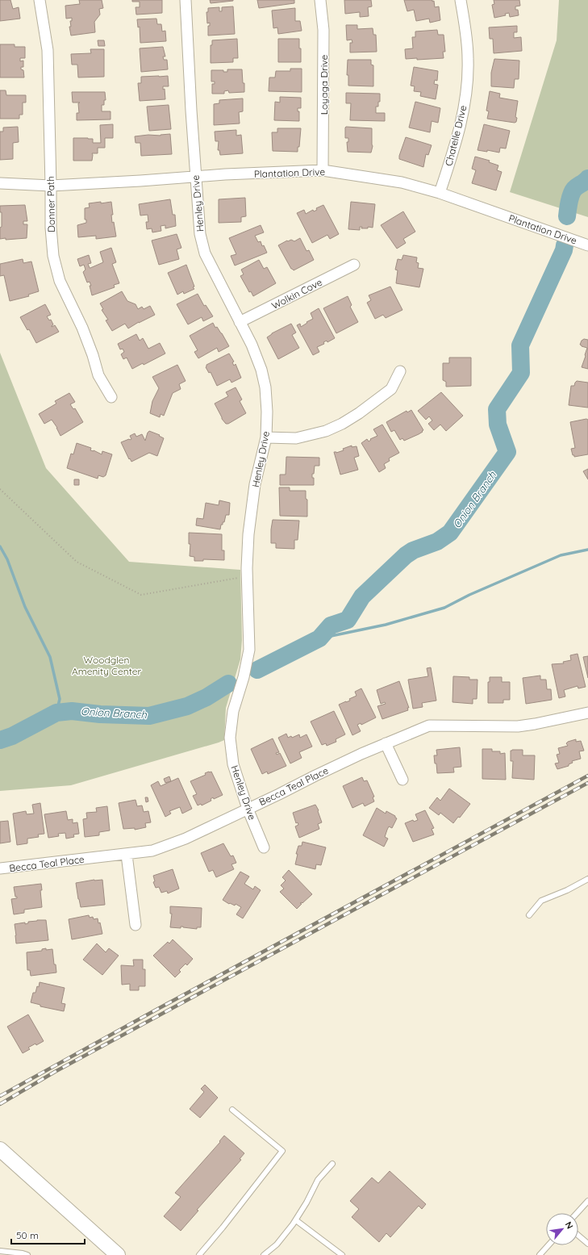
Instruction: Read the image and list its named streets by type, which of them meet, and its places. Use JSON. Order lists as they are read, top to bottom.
{
  "streets": {
    "street": [
      "Loyaga Drive",
      "Chatelle Drive",
      "Plantation Drive",
      "Henley Drive",
      "Donner Path",
      "Wolkin Cove",
      "Becca Teal Place"
    ]
  },
  "crossings": [
    ["Loyaga Drive", "Plantation Drive"],
    ["Chatelle Drive", "Plantation Drive"],
    ["Plantation Drive", "Henley Drive"],
    ["Plantation Drive", "Donner Path"],
    ["Henley Drive", "Wolkin Cove"],
    ["Henley Drive", "Becca Teal Place"]
  ],
  "water": ["Onion Branch"],
  "parks": ["Woodglen Amenity Center"],
  "scale_bar": "50 m",
  "north": "top right"
}
